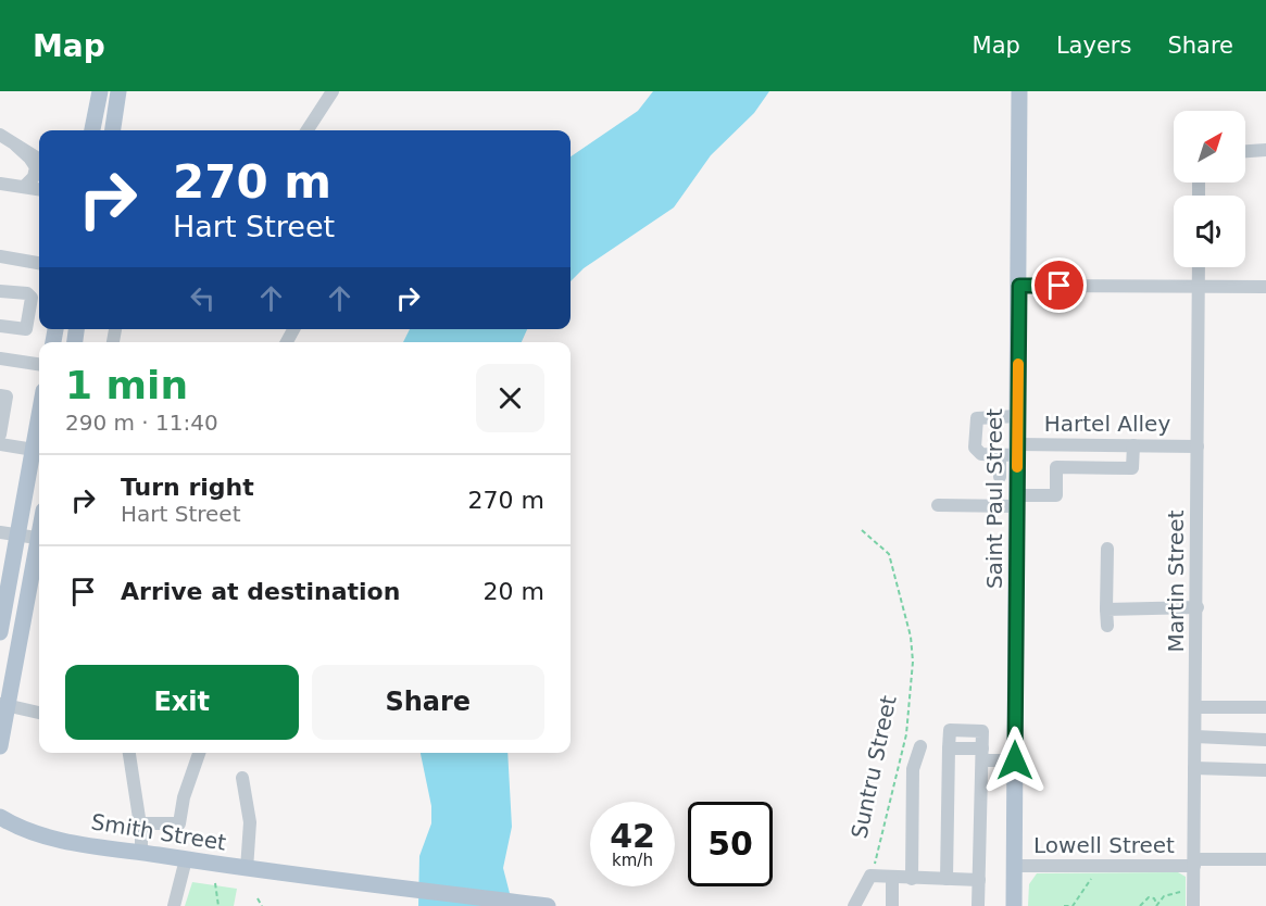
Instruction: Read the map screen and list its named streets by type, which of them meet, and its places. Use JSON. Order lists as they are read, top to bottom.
{
  "streets": {
    "main road": ["Saint Paul Street", "Smith Street"],
    "street": ["Hartel Alley", "Martin Street", "Lowell Street"],
    "path": ["Suntru Street"]
  },
  "crossings": [
    ["Hartel Alley", "Saint Paul Street"],
    ["Hartel Alley", "Martin Street"],
    ["Saint Paul Street", "Lowell Street"],
    ["Martin Street", "Lowell Street"]
  ],
  "north": "top right",
  "page": {
    "header": "Map",
    "nav": ["Map", "Layers", "Share"],
    "turn": ["270 m", "Hart Street"],
    "heading": ["1 min", "290 m · 11:40"],
    "list": [
      {
        "name": "Turn right",
        "note": "Hart Street",
        "value": "270 m"
      },
      {
        "name": "Arrive at destination",
        "value": "20 m"
      }
    ],
    "buttons": ["Exit", "Share"],
    "speed": "42 km/h",
    "limit": "50"
  }
}
